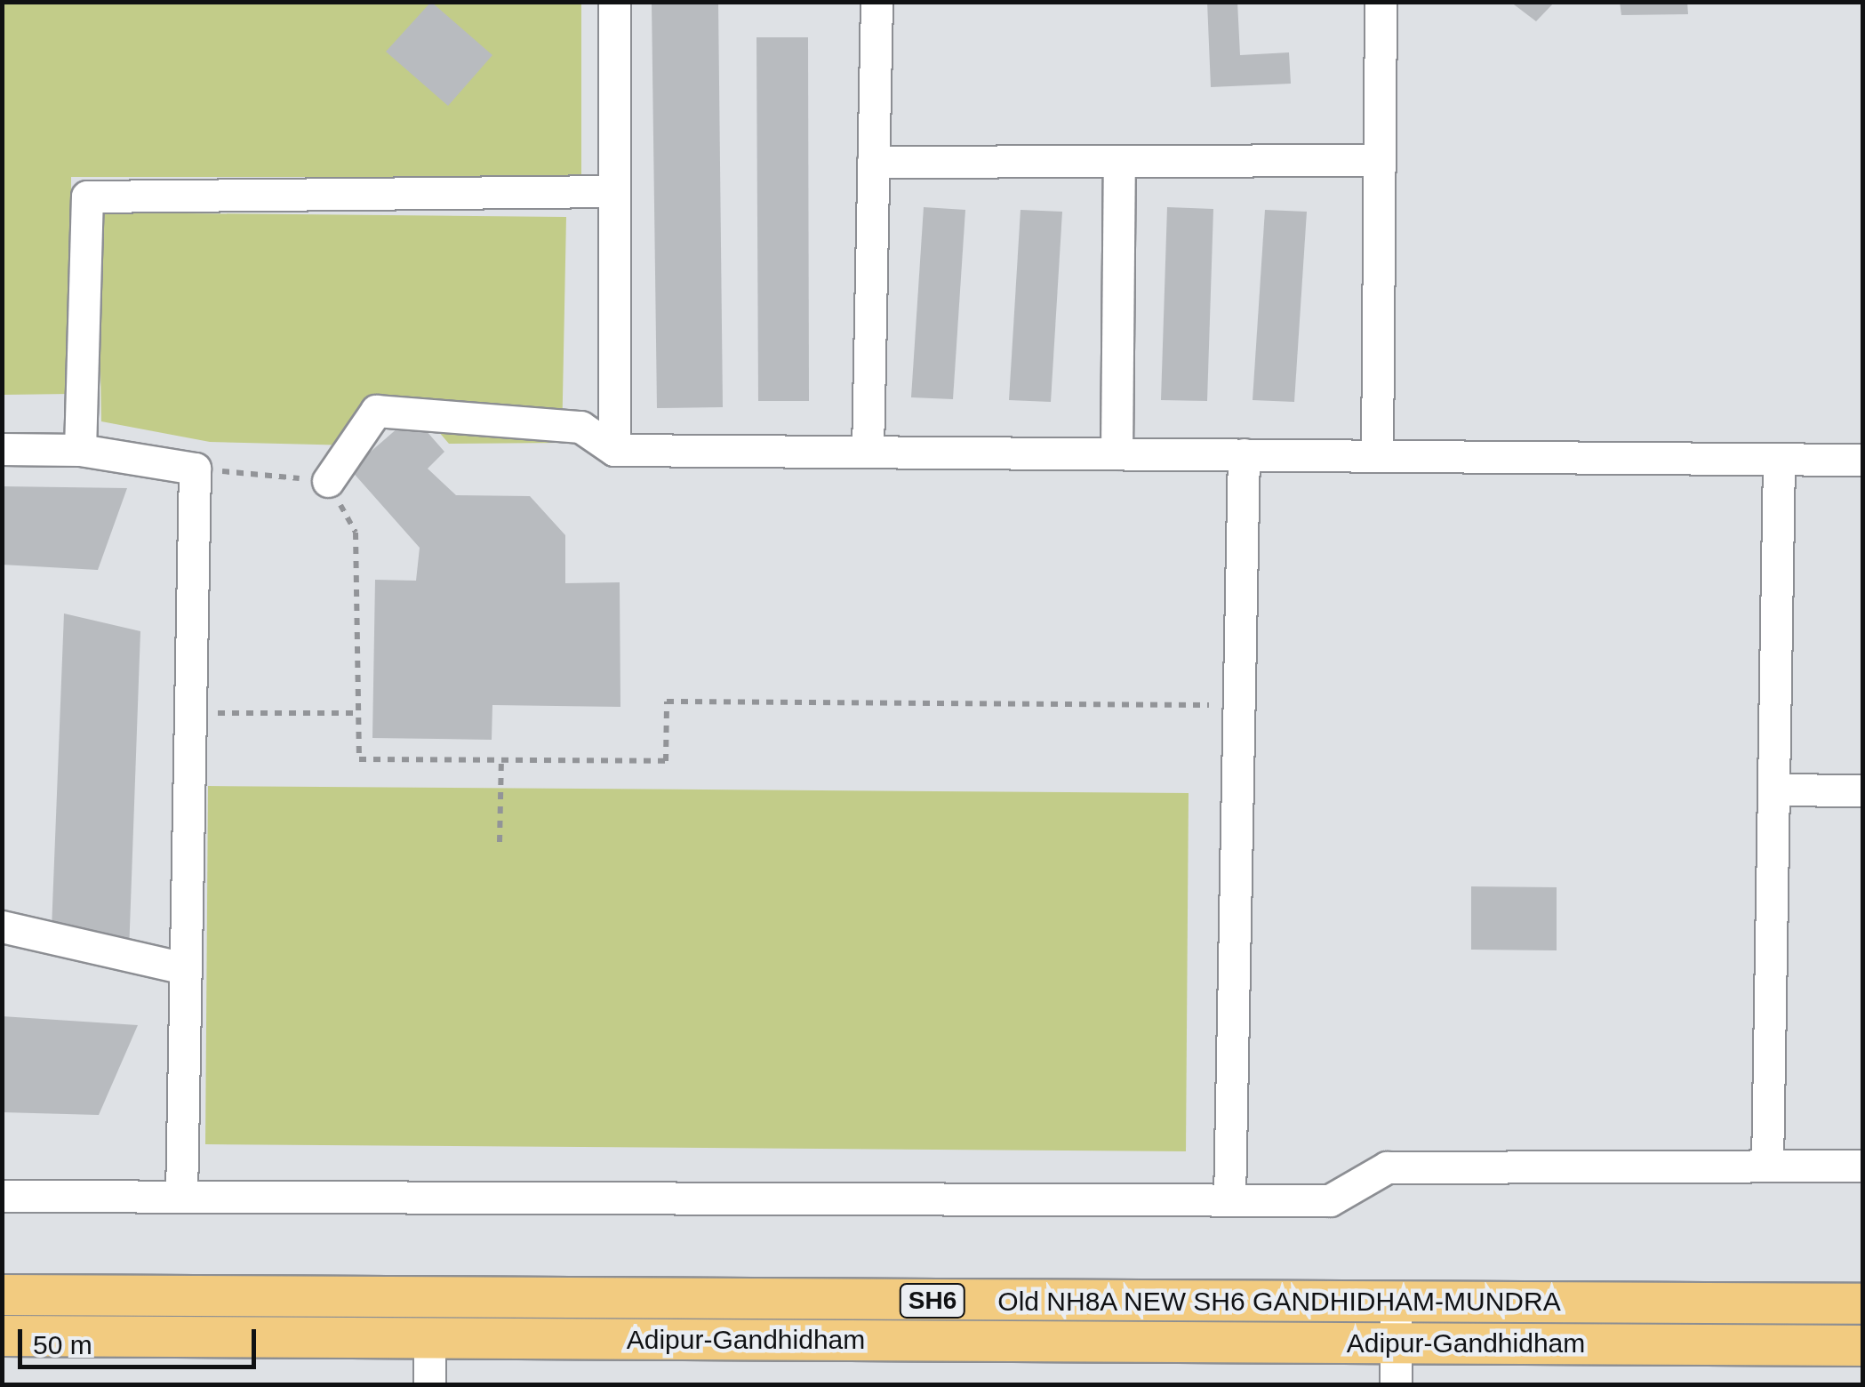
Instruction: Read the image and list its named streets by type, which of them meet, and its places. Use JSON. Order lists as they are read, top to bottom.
{
  "streets": {
    "main road": ["SH6", "Old NH8A NEW SH6 GANDHIDHAM-MUNDRA", "Adipur-Gandhidham"]
  },
  "scale_bar": "50 m"
}
